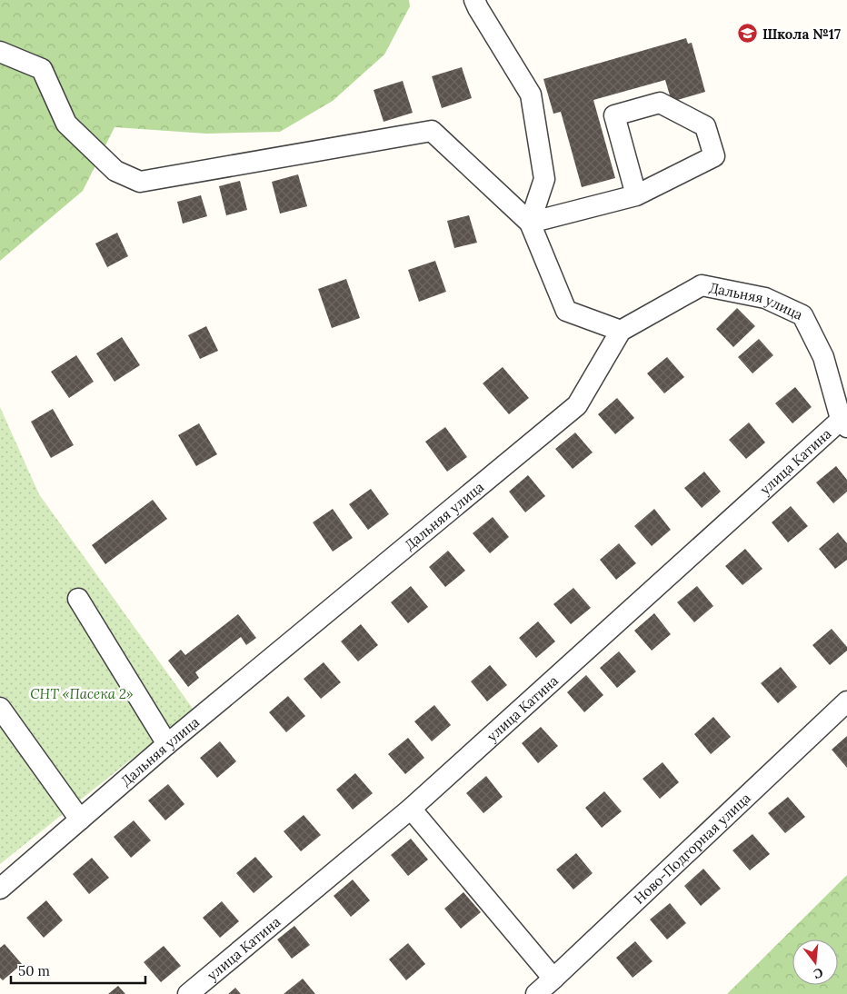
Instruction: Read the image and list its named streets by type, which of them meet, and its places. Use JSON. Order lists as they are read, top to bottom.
{
  "streets": {
    "street": ["Дальняя улица", "улица Катина", "Ново-Подгорная улица"]
  },
  "crossings": [
    ["Дальняя улица", "улица Катина"]
  ],
  "parks": ["СНТ «Пасека 2»"],
  "places": {
    "school or university": ["Школа №17"]
  },
  "scale_bar": "50 m",
  "north": "bottom"
}
